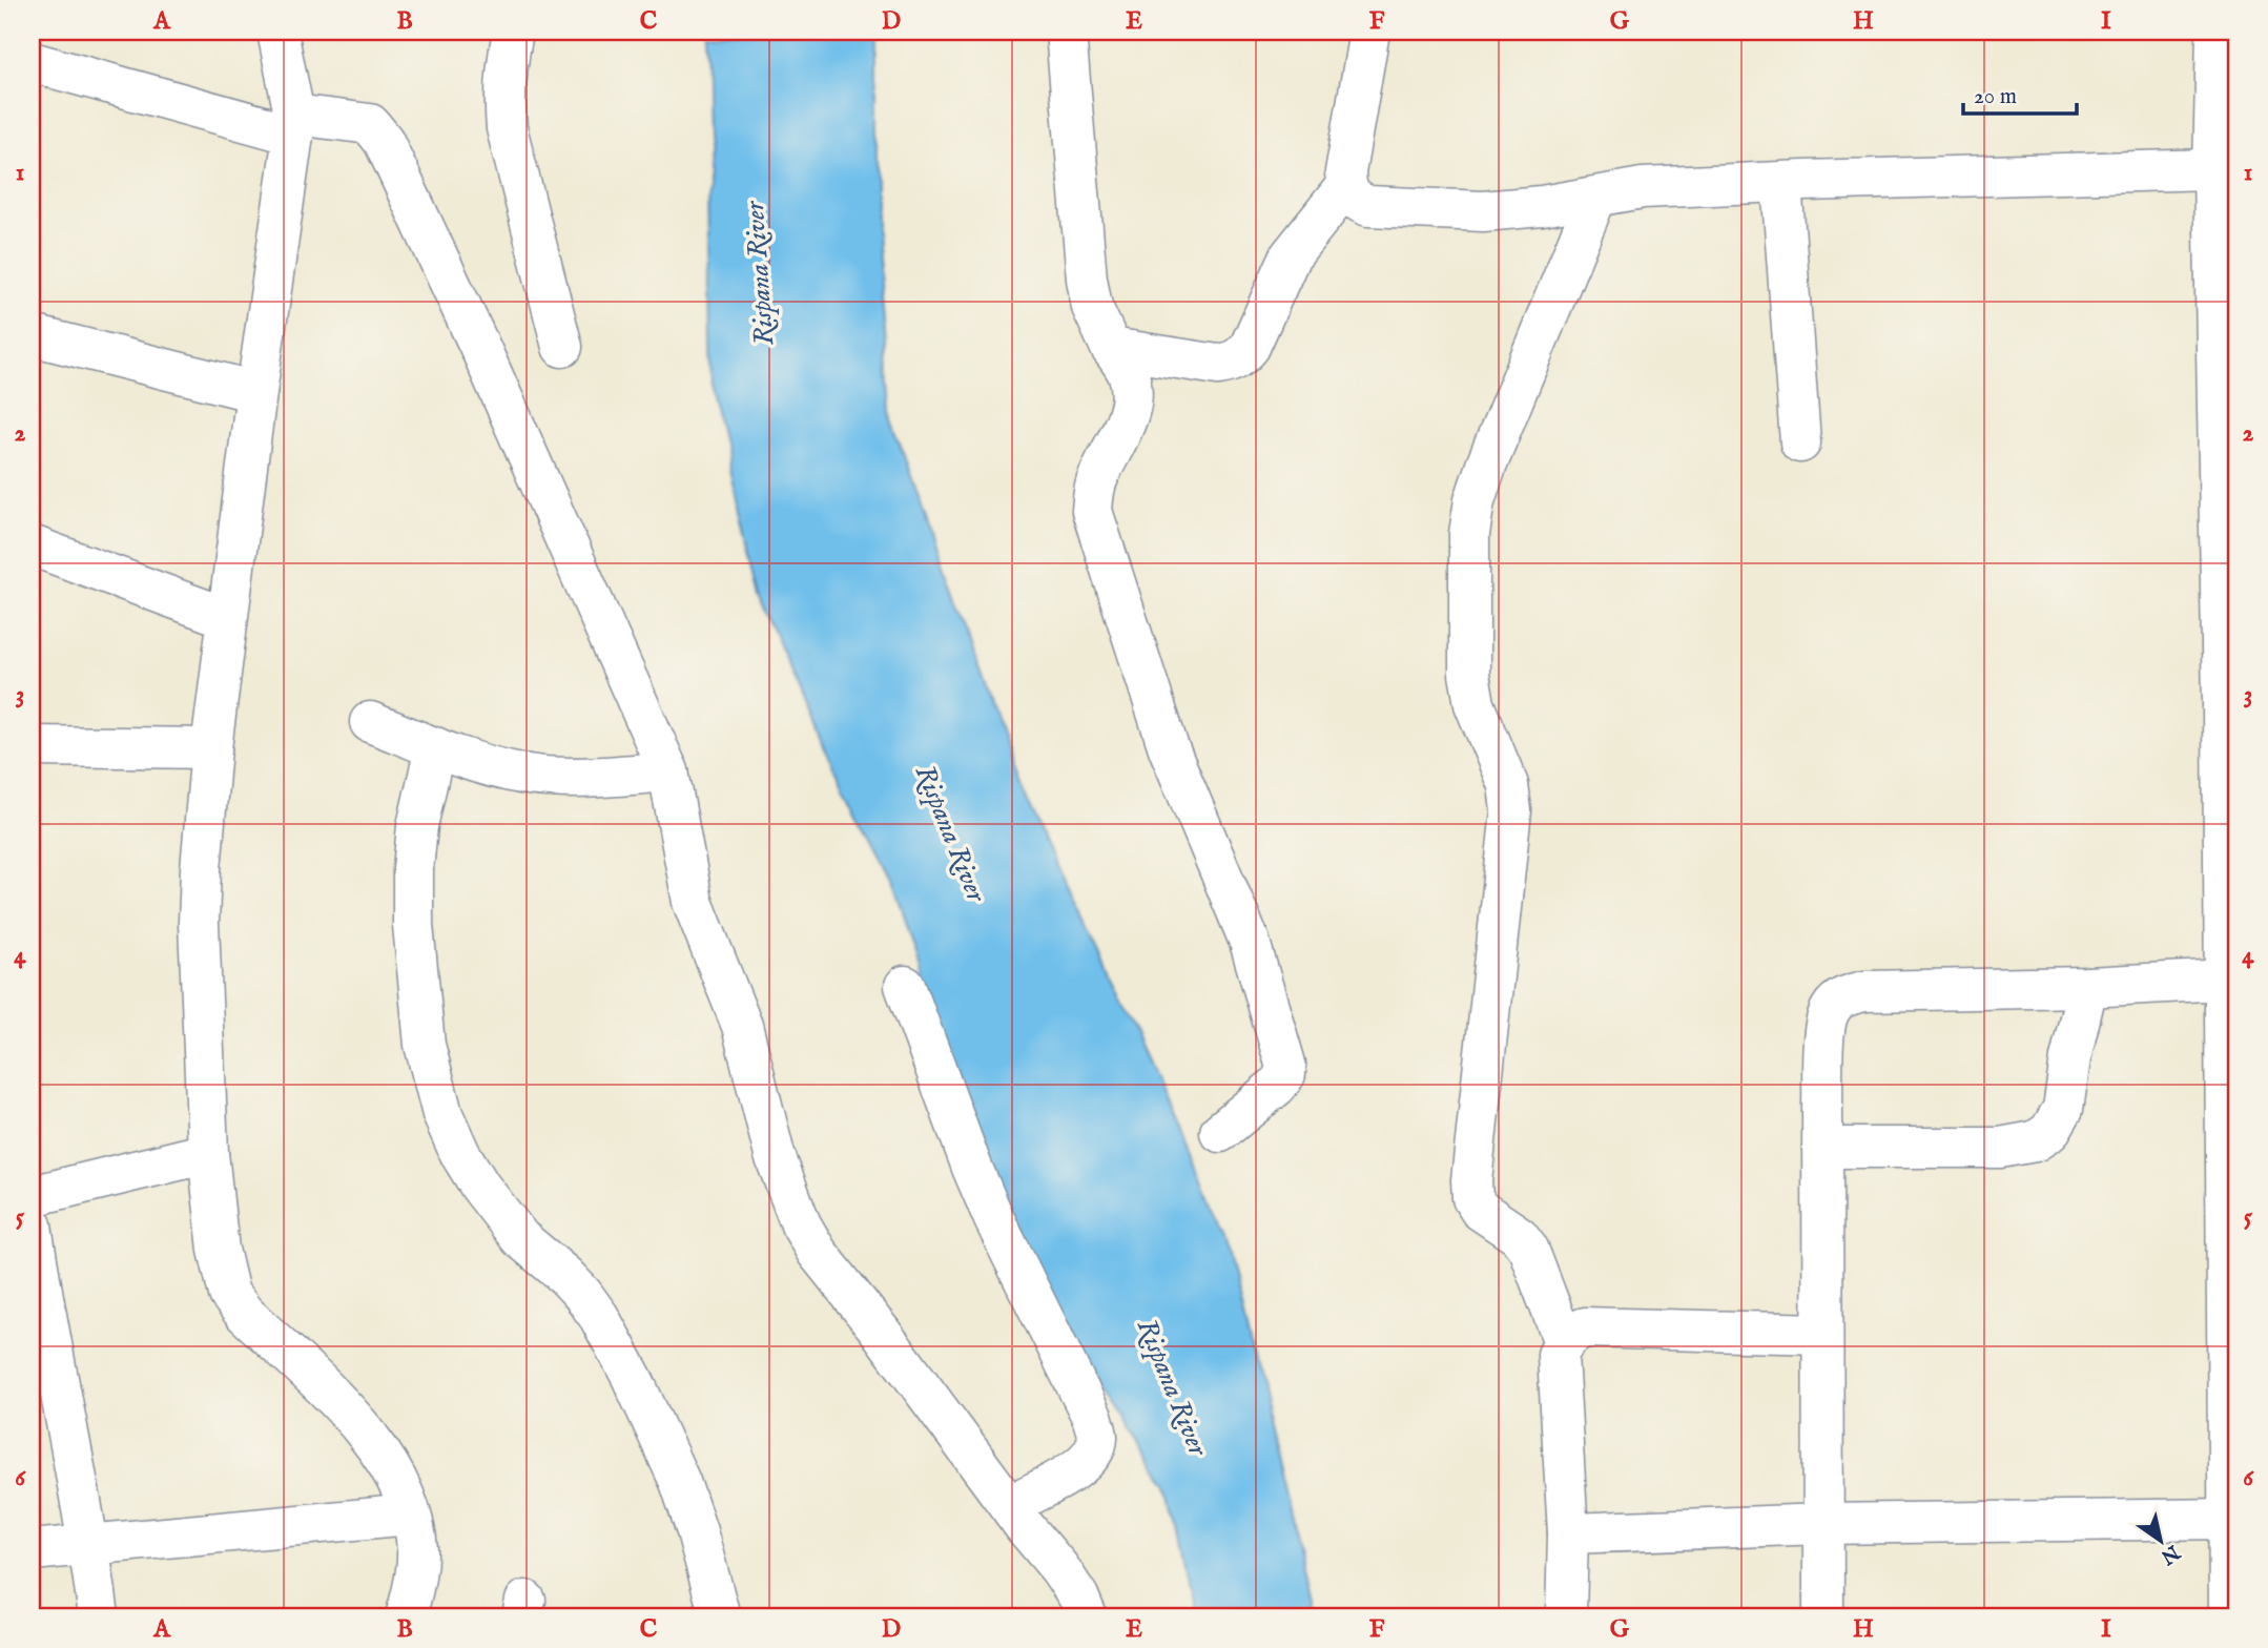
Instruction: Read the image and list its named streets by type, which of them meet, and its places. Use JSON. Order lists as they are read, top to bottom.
{
  "water": ["Rispana River"],
  "scale_bar": "20 m",
  "north": "bottom right",
  "grid": {
    "columns": [
      "A",
      "B",
      "C",
      "D",
      "E",
      "F",
      "G",
      "H",
      "I"
    ],
    "rows": [
      "1",
      "2",
      "3",
      "4",
      "5",
      "6"
    ]
  }
}
